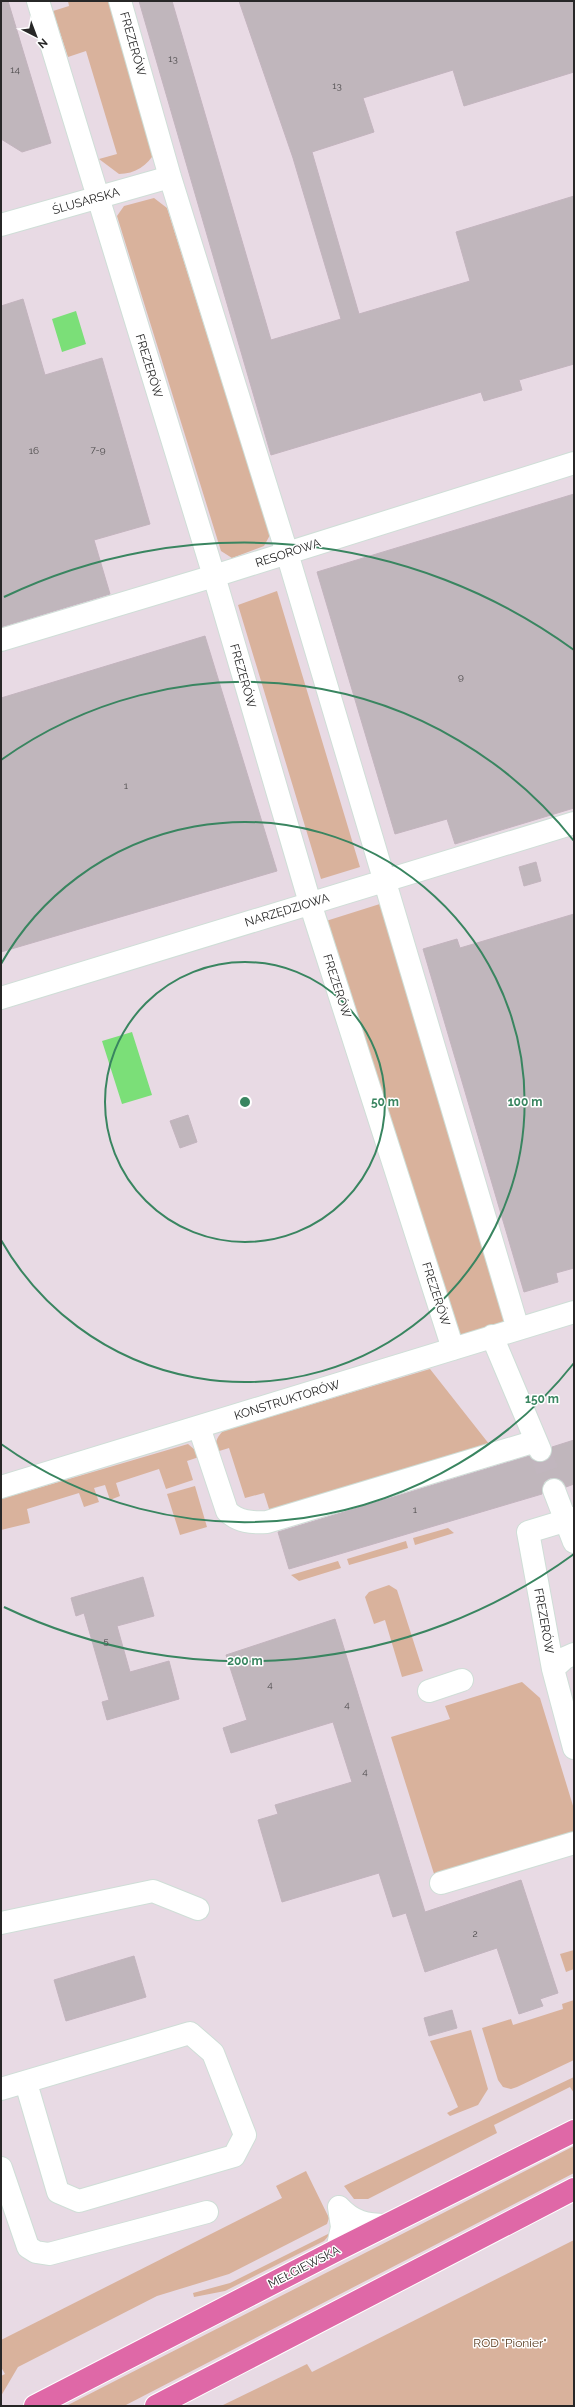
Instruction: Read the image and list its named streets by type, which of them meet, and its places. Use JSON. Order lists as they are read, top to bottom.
{
  "streets": {
    "main road": ["MEŁGIEWSKA"],
    "street": [
      "FREZERÓW",
      "ŚLUSARSKA",
      "RESOROWA",
      "NARZĘDZIOWA",
      "KONSTRUKTORÓW"
    ]
  },
  "crossings": [
    ["FREZERÓW", "ŚLUSARSKA"],
    ["FREZERÓW", "RESOROWA"],
    ["FREZERÓW", "NARZĘDZIOWA"],
    ["FREZERÓW", "KONSTRUKTORÓW"]
  ],
  "parks": ["ROD \"Pionier\""],
  "house_numbers": [
    "13",
    "14",
    "13",
    "7-9",
    "16",
    "9",
    "1",
    "1",
    "5",
    "4",
    "4",
    "4",
    "2"
  ],
  "north": "bottom right",
  "rings": [
    "50 m",
    "100 m",
    "150 m",
    "200 m"
  ]
}
